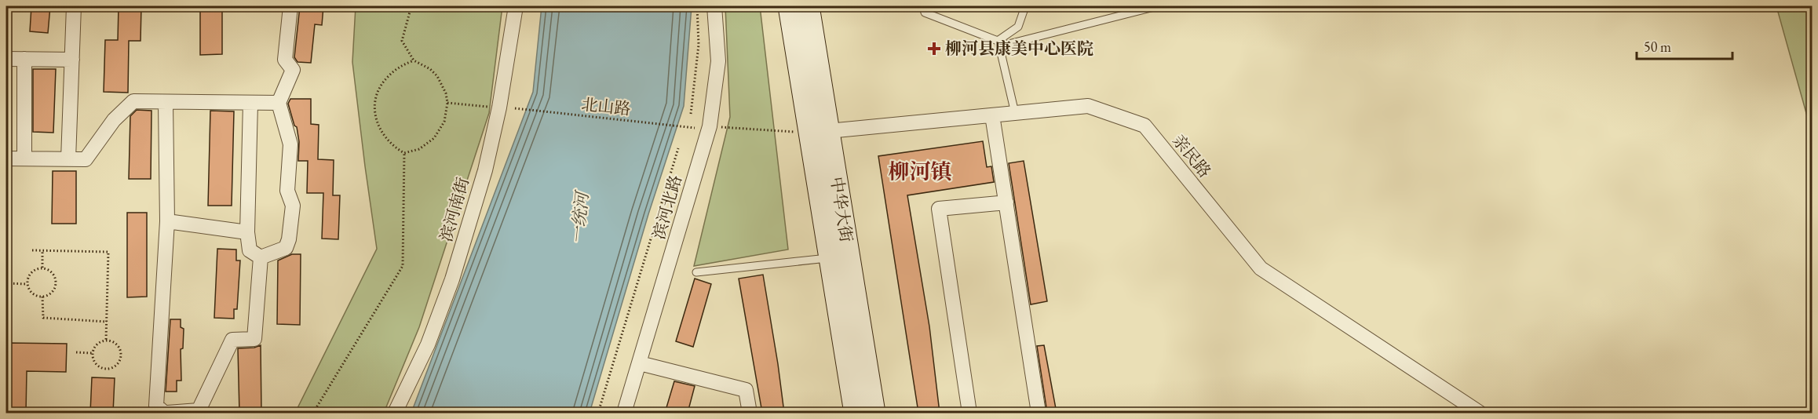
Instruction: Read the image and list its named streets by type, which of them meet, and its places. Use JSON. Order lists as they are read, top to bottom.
{
  "streets": {
    "main road": ["中华大街"],
    "street": ["亲民路", "滨河北路", "滨河南街"],
    "path": ["北山路"]
  },
  "crossings": [
    ["北山路", "亲民路"],
    ["北山路", "滨河北路"],
    ["北山路", "中华大街"],
    ["亲民路", "中华大街"]
  ],
  "districts": ["柳河镇"],
  "water": ["一统河"],
  "places": {
    "health": ["柳河县康美中心医院"]
  },
  "scale_bar": "50 m"
}
